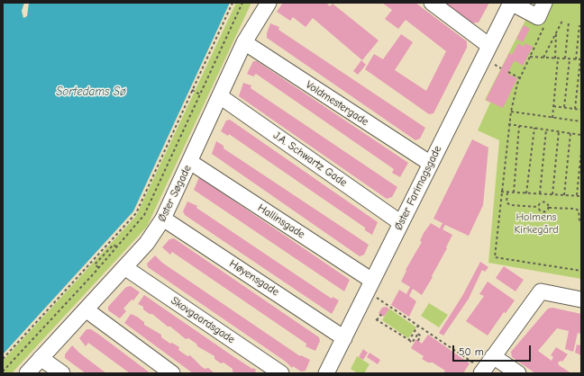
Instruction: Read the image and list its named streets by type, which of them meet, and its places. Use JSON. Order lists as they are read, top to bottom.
{
  "streets": {
    "street": [
      "Voldmestergade",
      "J.A. Schwartz Gade",
      "Øster Farimagsgade",
      "Øster Søgade",
      "Hallinsgade",
      "Høyensgade",
      "Skovgaardsgade"
    ]
  },
  "crossings": [
    ["Voldmestergade", "Øster Farimagsgade"],
    ["Voldmestergade", "Øster Søgade"],
    ["J.A. Schwartz Gade", "Øster Farimagsgade"],
    ["J.A. Schwartz Gade", "Øster Søgade"],
    ["Øster Farimagsgade", "Hallinsgade"],
    ["Øster Farimagsgade", "Høyensgade"],
    ["Øster Søgade", "Hallinsgade"],
    ["Øster Søgade", "Høyensgade"],
    ["Øster Søgade", "Skovgaardsgade"]
  ],
  "water": ["Sortedams Sø"],
  "parks": ["Holmens Kirkegård"],
  "scale_bar": "50 m"
}
